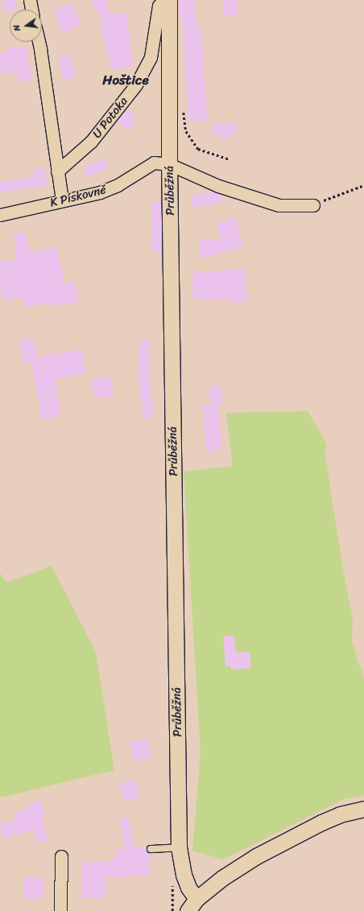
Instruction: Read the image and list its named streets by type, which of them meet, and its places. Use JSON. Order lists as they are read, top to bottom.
{
  "streets": {
    "street": ["U Potoka", "Průběžná", "K Pískovně"]
  },
  "crossings": [
    ["Průběžná", "K Pískovně"]
  ],
  "districts": ["Hoštice"],
  "north": "left"
}
